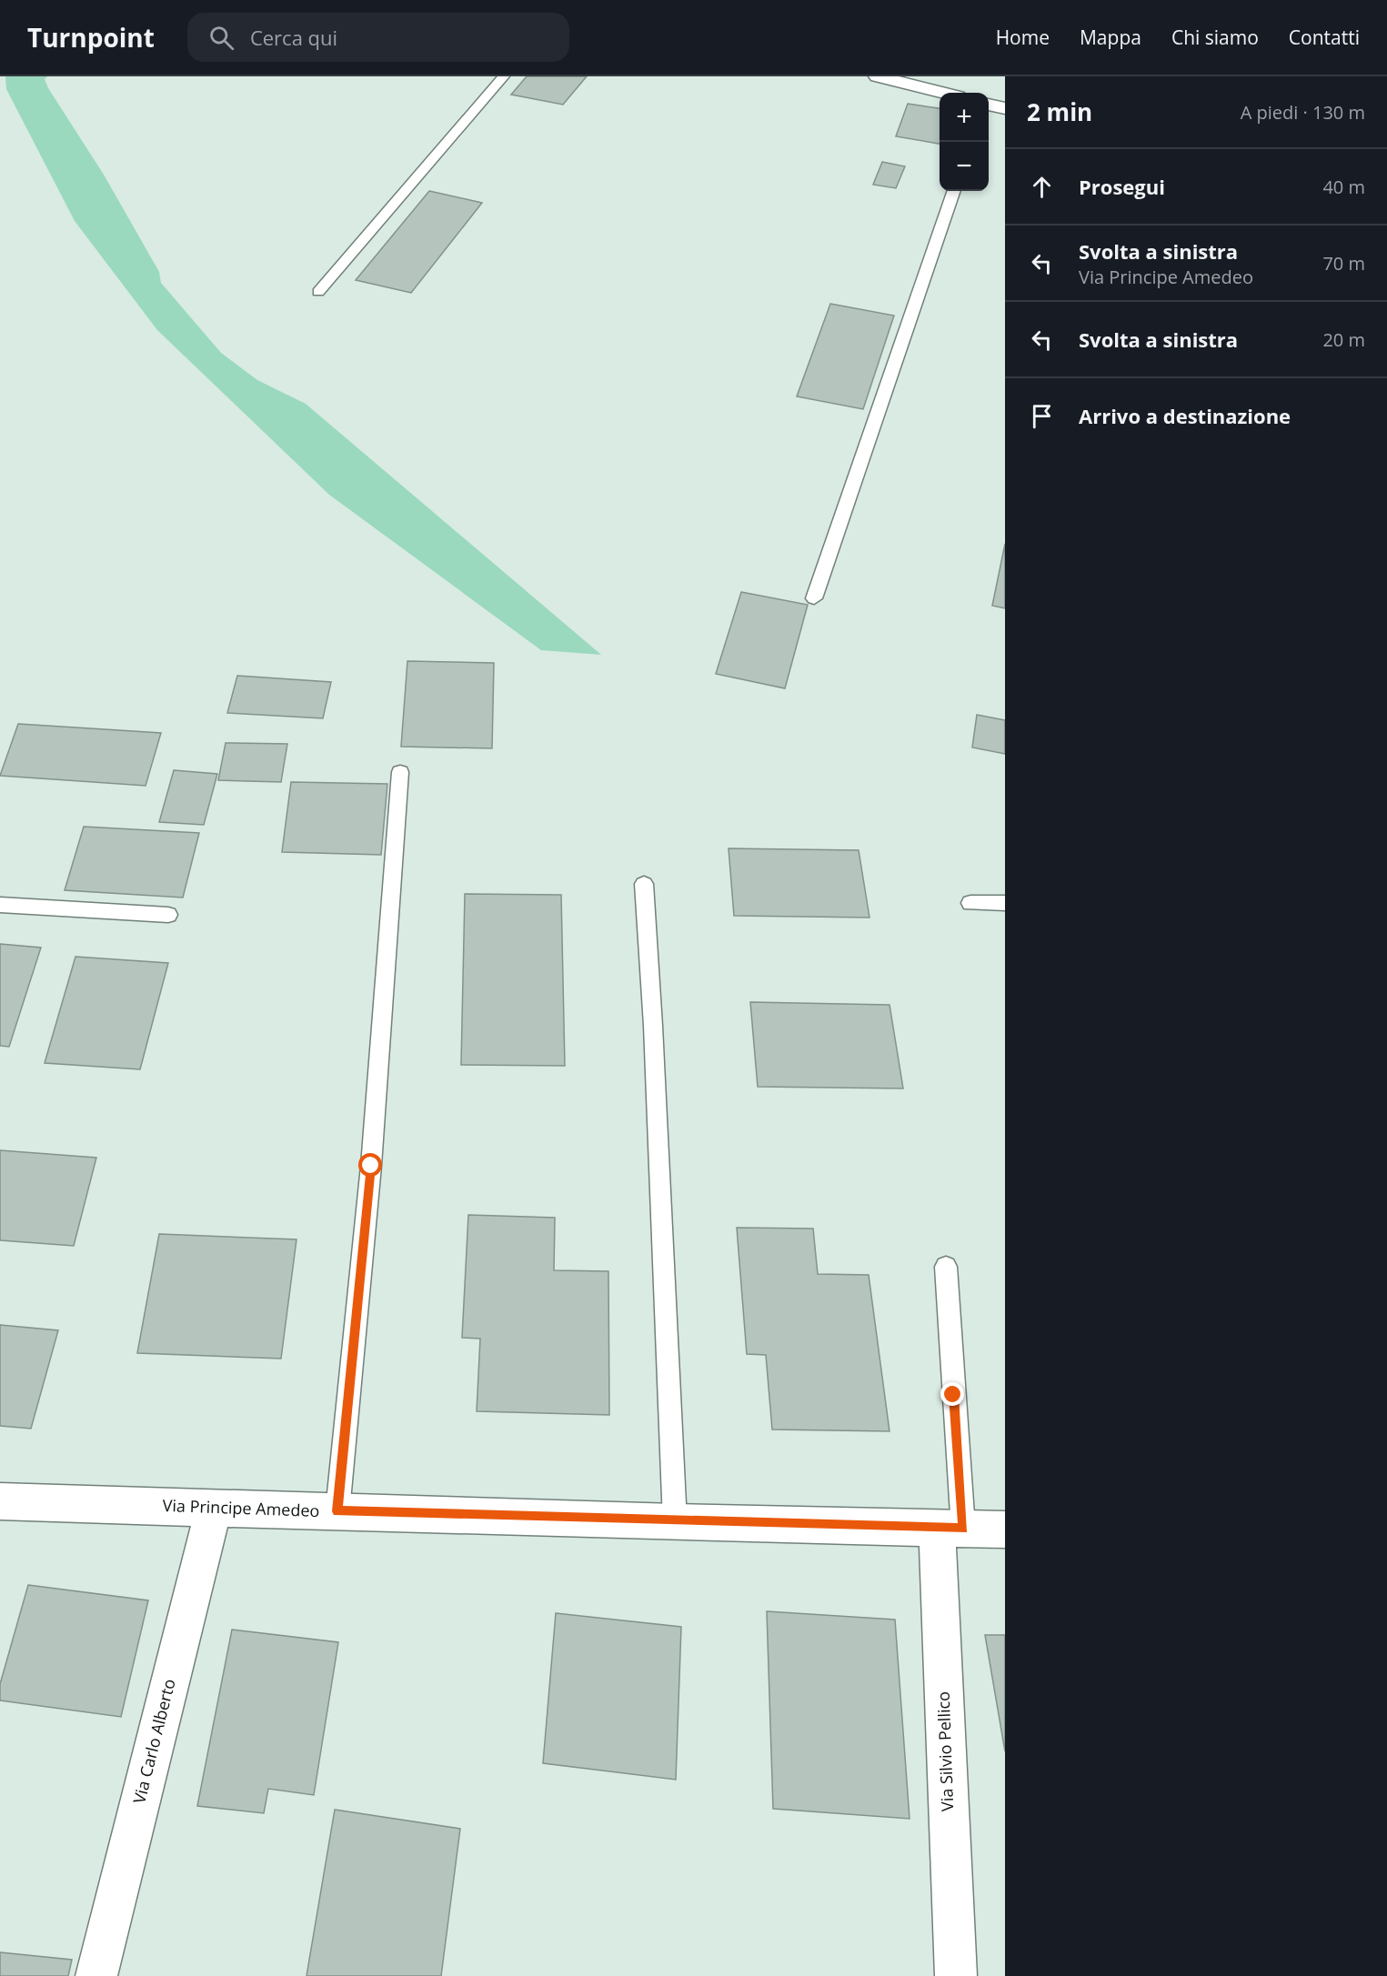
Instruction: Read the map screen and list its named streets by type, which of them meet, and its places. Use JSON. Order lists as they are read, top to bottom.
{
  "streets": {
    "street": ["Via Principe Amedeo", "Via Carlo Alberto", "Via Silvio Pellico"]
  },
  "crossings": [
    ["Via Principe Amedeo", "Via Carlo Alberto"],
    ["Via Principe Amedeo", "Via Silvio Pellico"]
  ],
  "page": {
    "header": "Turnpoint",
    "search": "Cerca qui",
    "nav": [
      "Home",
      "Mappa",
      "Chi siamo",
      "Contatti"
    ],
    "heading": ["2 min", "A piedi · 130 m"],
    "map_buttons": ["+", "−"],
    "list": [
      ["Prosegui", "40 m"],
      ["Svolta a sinistra", "Via Principe Amedeo", "70 m"],
      ["Svolta a sinistra", "20 m"],
      "Arrivo a destinazione"
    ]
  }
}
